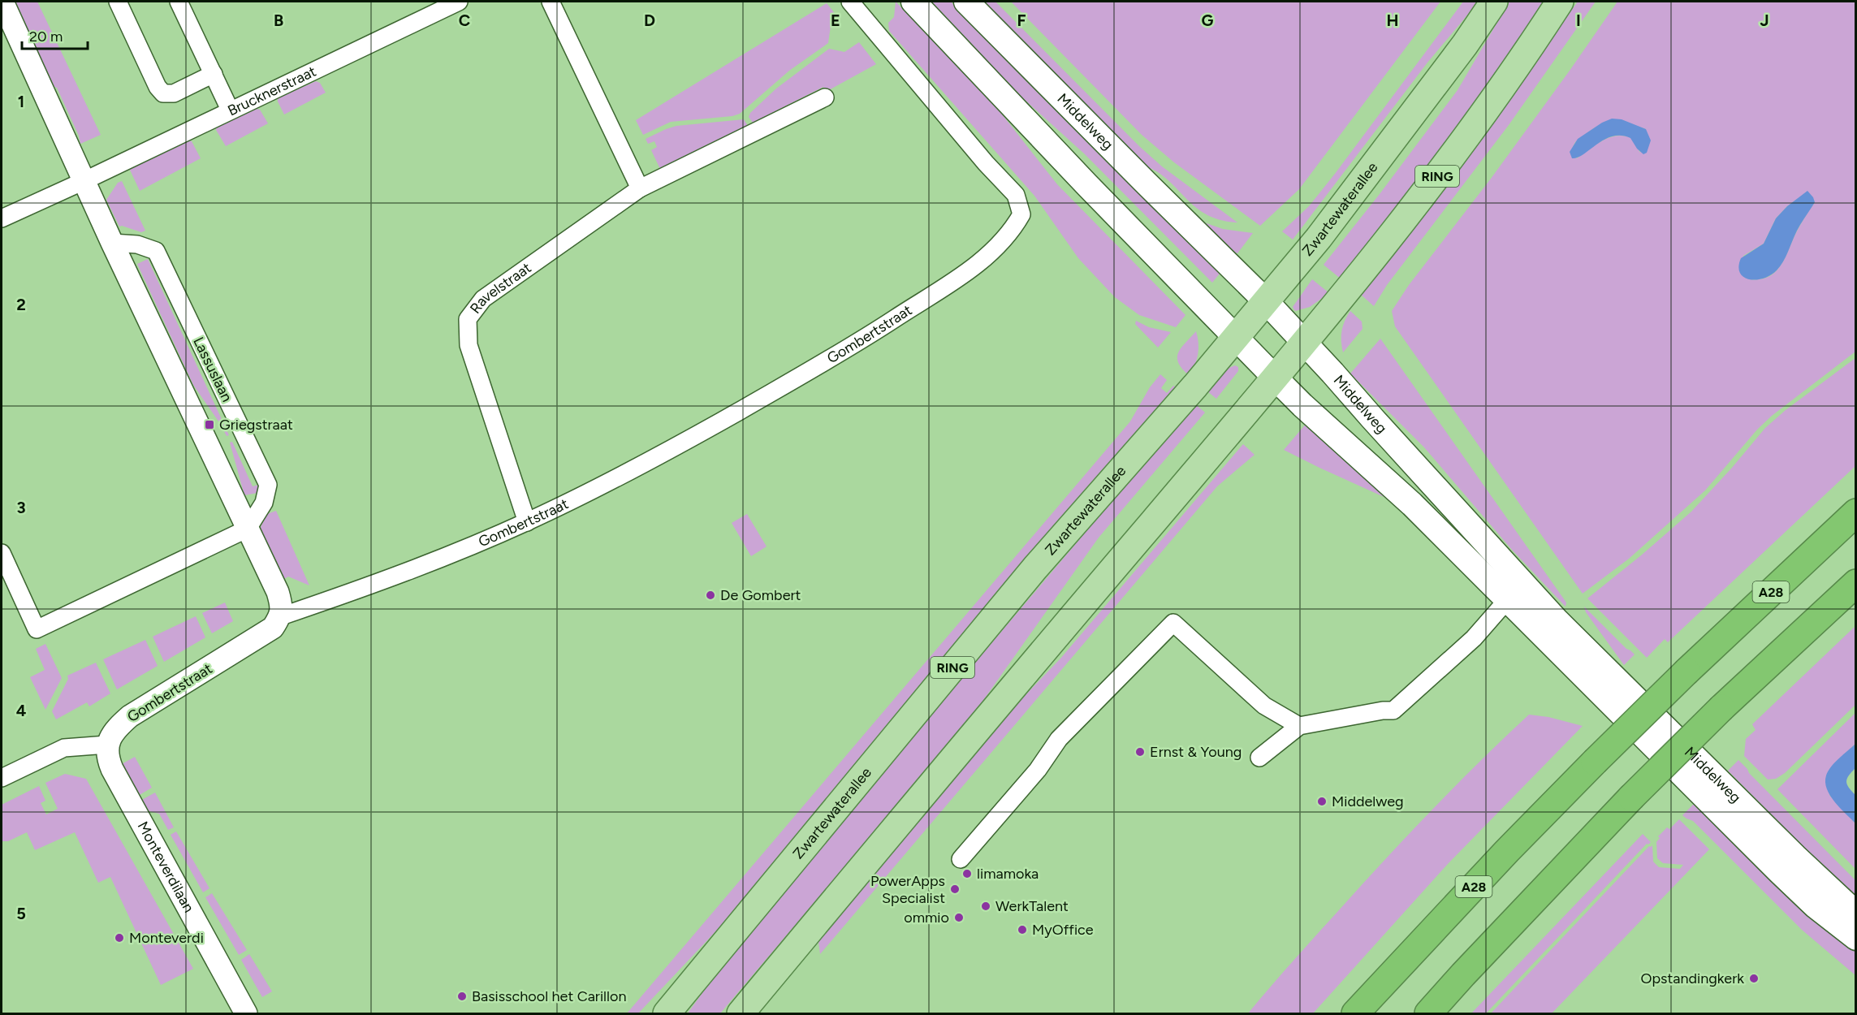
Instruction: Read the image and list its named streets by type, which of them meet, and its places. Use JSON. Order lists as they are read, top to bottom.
{
  "streets": {
    "highway": ["A28"],
    "main road": ["Middelweg", "RING", "Zwartewaterallee"],
    "street": [
      "Brucknerstraat",
      "Ravelstraat",
      "Gombertstraat",
      "Lassuslaan",
      "Monteverdilaan"
    ]
  },
  "crossings": [
    ["Middelweg", "RING"],
    ["Middelweg", "Zwartewaterallee"],
    ["Ravelstraat", "Gombertstraat"],
    ["Gombertstraat", "Monteverdilaan"]
  ],
  "places": {
    "transit": ["Griegstraat"],
    "other": [
      "De Gombert",
      "Ernst & Young",
      "Middelweg",
      "limamoka",
      "PowerApps Specialist",
      "WerkTalent",
      "ommio",
      "MyOffice",
      "Monteverdi",
      "Opstandingkerk",
      "Basisschool het Carillon"
    ]
  },
  "scale_bar": "20 m",
  "grid": {
    "columns": [
      "B",
      "C",
      "D",
      "E",
      "F",
      "G",
      "H",
      "I",
      "J"
    ],
    "rows": [
      "1",
      "2",
      "3",
      "4",
      "5"
    ]
  }
}
